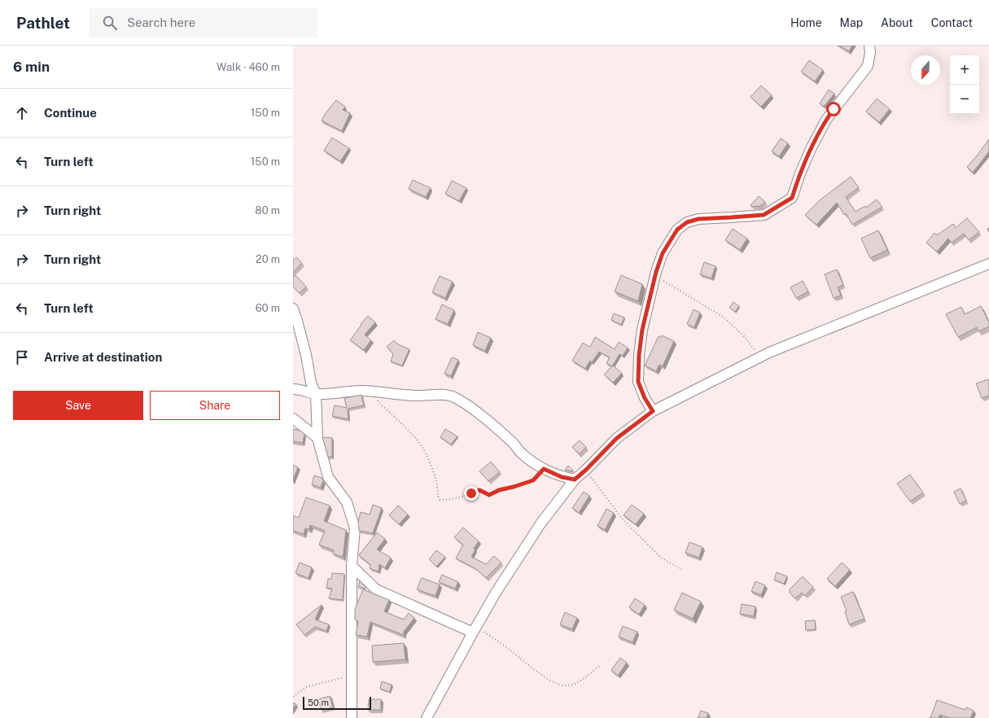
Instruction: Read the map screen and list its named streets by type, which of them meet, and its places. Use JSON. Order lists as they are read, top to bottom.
{
  "scale_bar": "50 m",
  "north": "bottom",
  "page": {
    "header": "Pathlet",
    "search": "Search here",
    "nav": [
      "Home",
      "Map",
      "About",
      "Contact"
    ],
    "heading": ["6 min", "Walk · 460 m"],
    "map_buttons": ["+", "−"],
    "list": [
      ["Continue", "150 m"],
      ["Turn left", "150 m"],
      ["Turn right", "80 m"],
      ["Turn right", "20 m"],
      ["Turn left", "60 m"],
      "Arrive at destination"
    ],
    "buttons": ["Save", "Share"],
    "scale": "50 m"
  }
}
